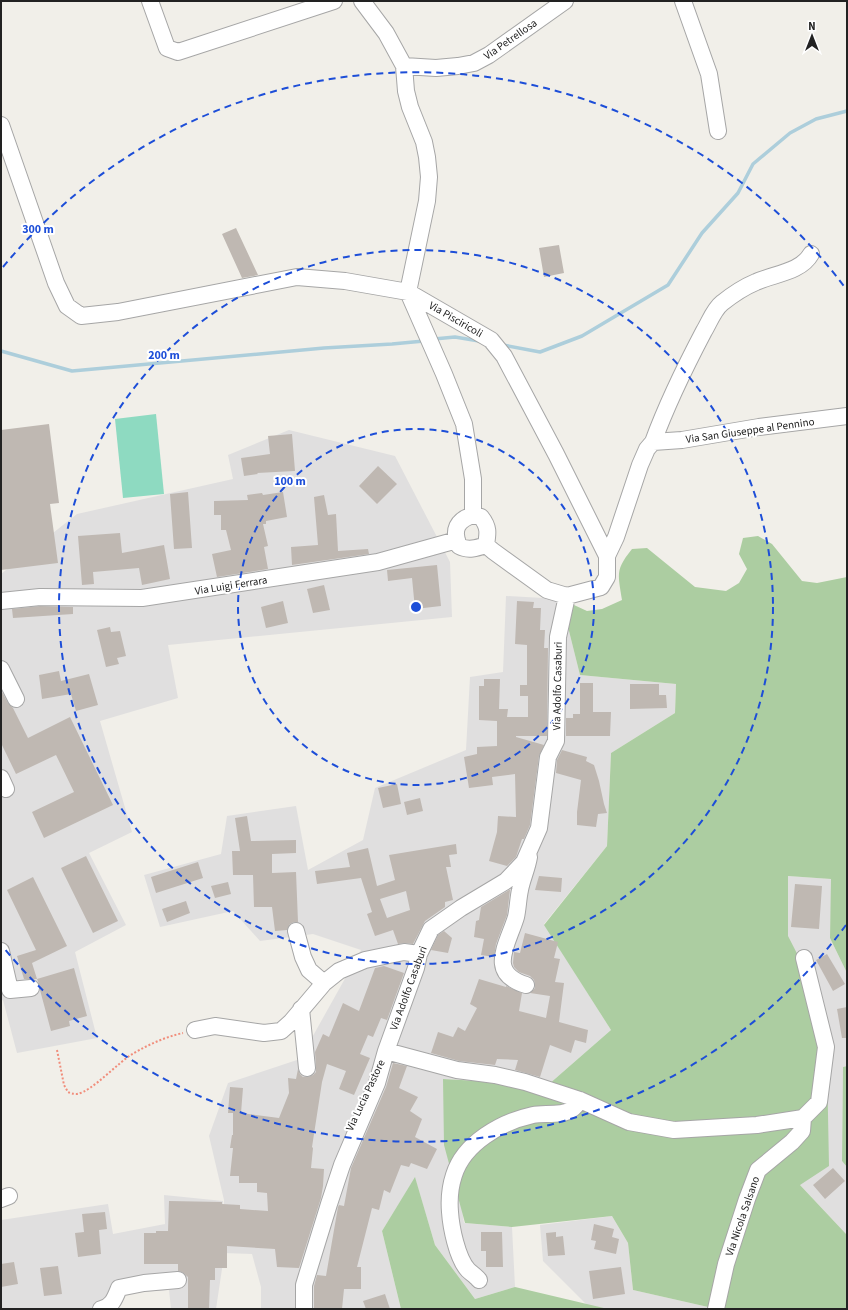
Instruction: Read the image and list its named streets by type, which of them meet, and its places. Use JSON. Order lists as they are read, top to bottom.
{
  "streets": {
    "street": [
      "Via Petrellosa",
      "Via Pisciricoli",
      "Via San Giuseppe al Pennino",
      "Via Luigi Ferrara",
      "Via Adolfo Casaburi",
      "Via Lucia Pastore",
      "Via Nicola Salsano"
    ]
  },
  "crossings": [
    ["Via Adolfo Casaburi", "Via Lucia Pastore"]
  ],
  "north": "top",
  "rings": ["300 m", "200 m", "100 m"]
}
